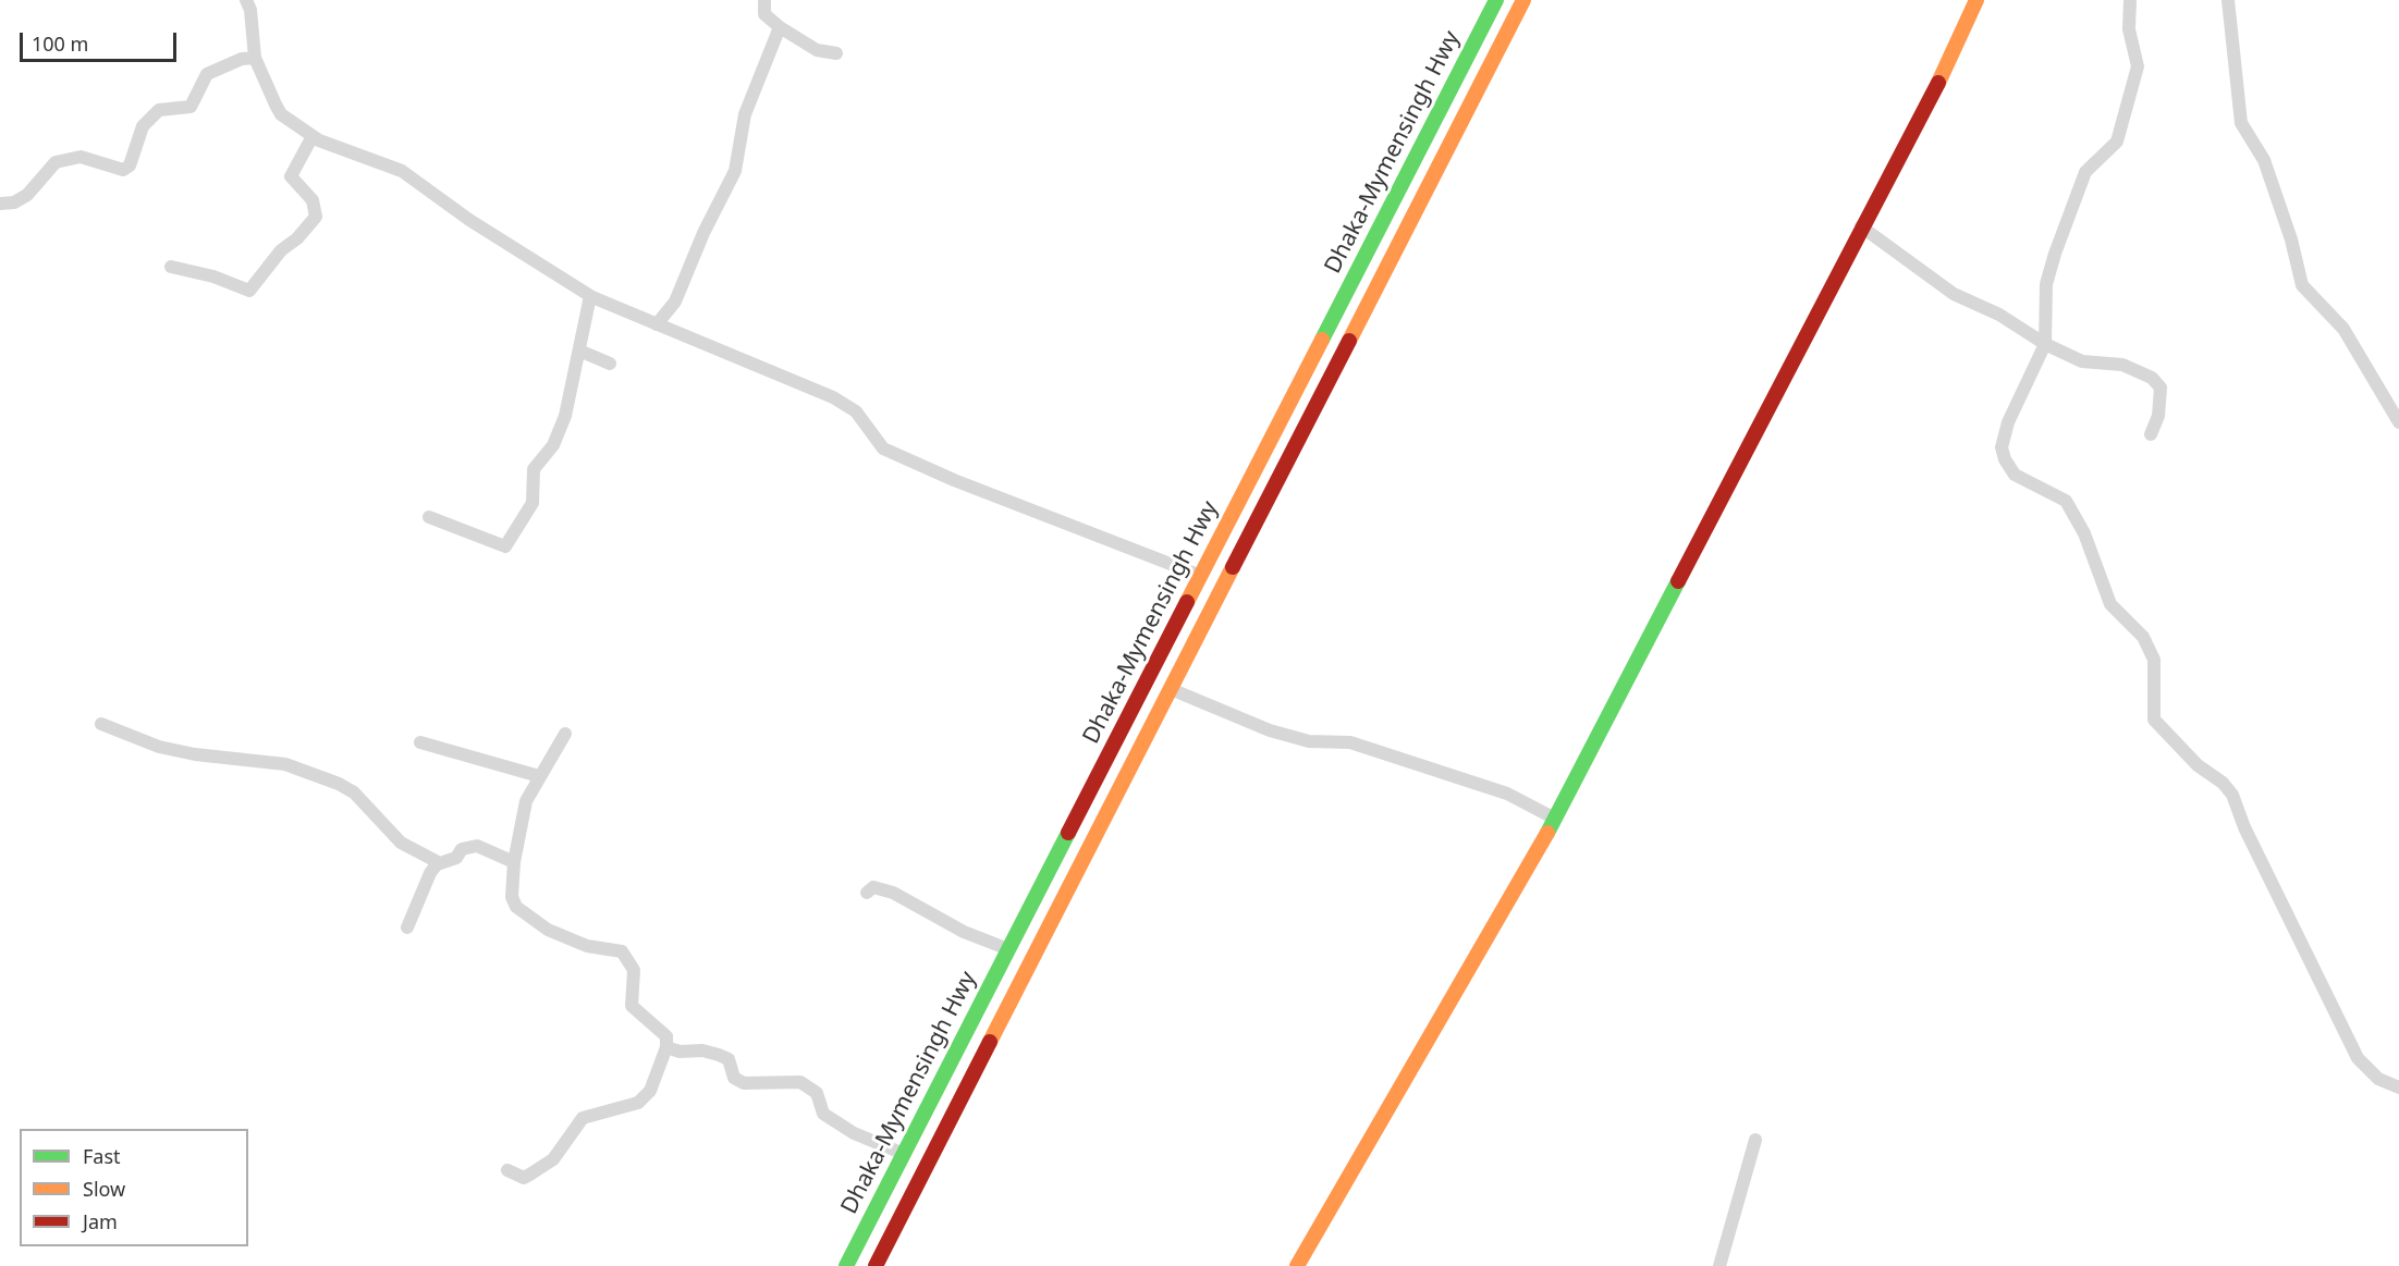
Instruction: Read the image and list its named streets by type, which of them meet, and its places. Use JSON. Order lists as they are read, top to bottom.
{
  "streets": {
    "main road": ["Dhaka-Mymensingh Hwy"]
  },
  "legend": ["Fast", "Slow", "Jam"],
  "scale_bar": "100 m"
}
